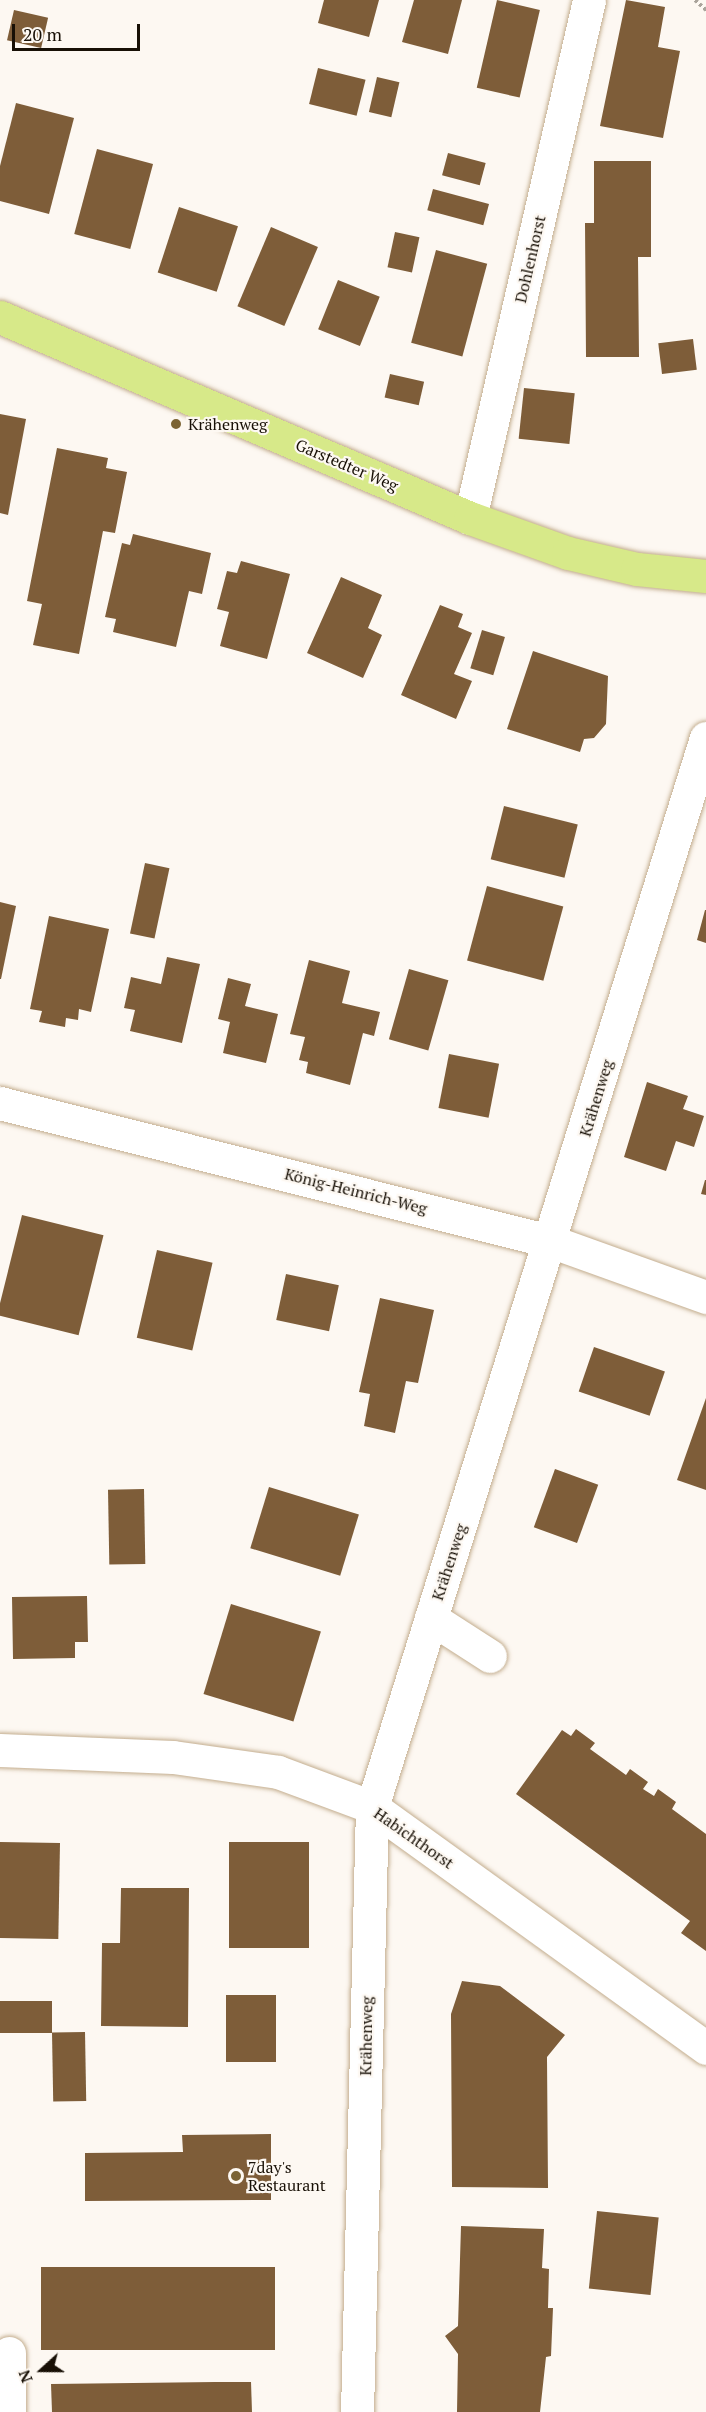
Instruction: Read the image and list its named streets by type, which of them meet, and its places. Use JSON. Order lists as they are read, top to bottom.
{
  "streets": {
    "main road": ["Garstedter Weg"],
    "street": [
      "Dohlenhorst",
      "Krähenweg",
      "König-Heinrich-Weg",
      "Habichthorst"
    ]
  },
  "crossings": [
    ["Dohlenhorst", "Garstedter Weg"],
    ["Krähenweg", "König-Heinrich-Weg"],
    ["Krähenweg", "Habichthorst"]
  ],
  "places": ["Krähenweg", "7day's Restaurant"],
  "scale_bar": "20 m",
  "north": "left"
}
